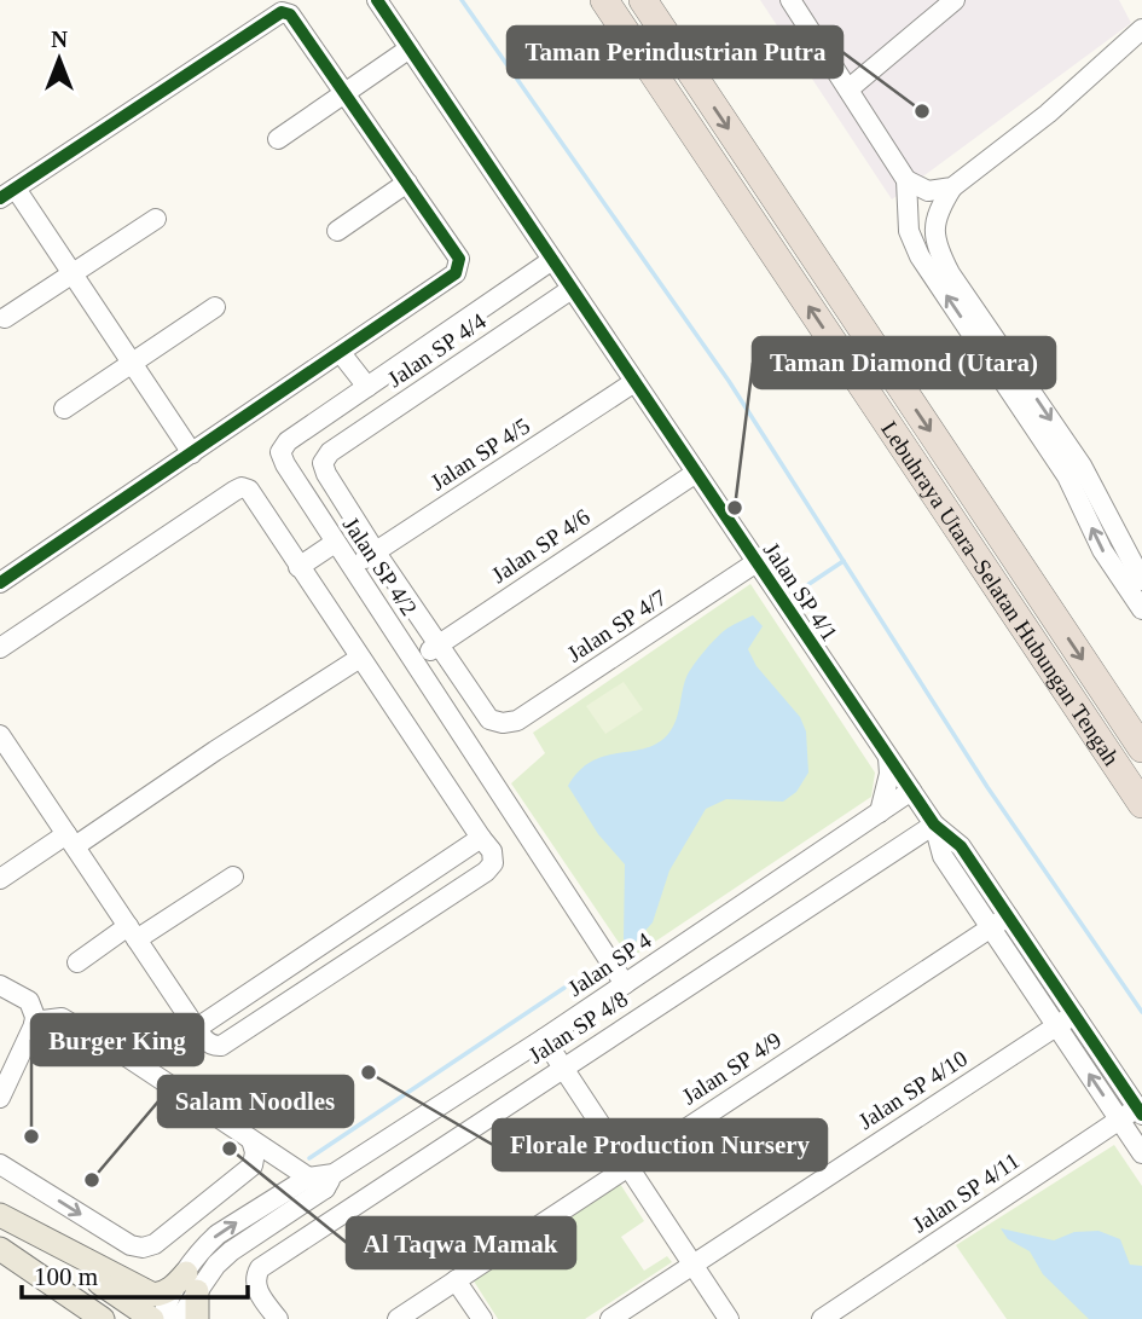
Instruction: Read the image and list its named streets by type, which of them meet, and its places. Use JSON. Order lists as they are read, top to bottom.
{
  "streets": {
    "highway": ["Lebuhraya Utara–Selatan Hubungan Tengah"],
    "street": [
      "Jalan SP 4/4",
      "Jalan SP 4/5",
      "Jalan SP 4/6",
      "Jalan SP 4/2",
      "Jalan SP 4/1",
      "Jalan SP 4/7",
      "Jalan SP 4",
      "Jalan SP 4/8",
      "Jalan SP 4/9",
      "Jalan SP 4/10",
      "Jalan SP 4/11"
    ]
  },
  "crossings": [
    ["Jalan SP 4/4", "Jalan SP 4/5"],
    ["Jalan SP 4/4", "Jalan SP 4/1"],
    ["Jalan SP 4/5", "Jalan SP 4/2"],
    ["Jalan SP 4/5", "Jalan SP 4/1"],
    ["Jalan SP 4/6", "Jalan SP 4/2"],
    ["Jalan SP 4/6", "Jalan SP 4/1"],
    ["Jalan SP 4/6", "Jalan SP 4/7"],
    ["Jalan SP 4/2", "Jalan SP 4/1"],
    ["Jalan SP 4/2", "Jalan SP 4"],
    ["Jalan SP 4/1", "Jalan SP 4/7"],
    ["Jalan SP 4/1", "Jalan SP 4"],
    ["Jalan SP 4/1", "Jalan SP 4/8"],
    ["Jalan SP 4/1", "Jalan SP 4/9"],
    ["Jalan SP 4/1", "Jalan SP 4/10"],
    ["Jalan SP 4/1", "Jalan SP 4/11"]
  ],
  "places": [
    "Taman Perindustrian Putra",
    "Taman Diamond (Utara)",
    "Florale Production Nursery",
    "Burger King",
    "Al Taqwa Mamak",
    "Salam Noodles"
  ],
  "scale_bar": "100 m",
  "north": "top"
}
